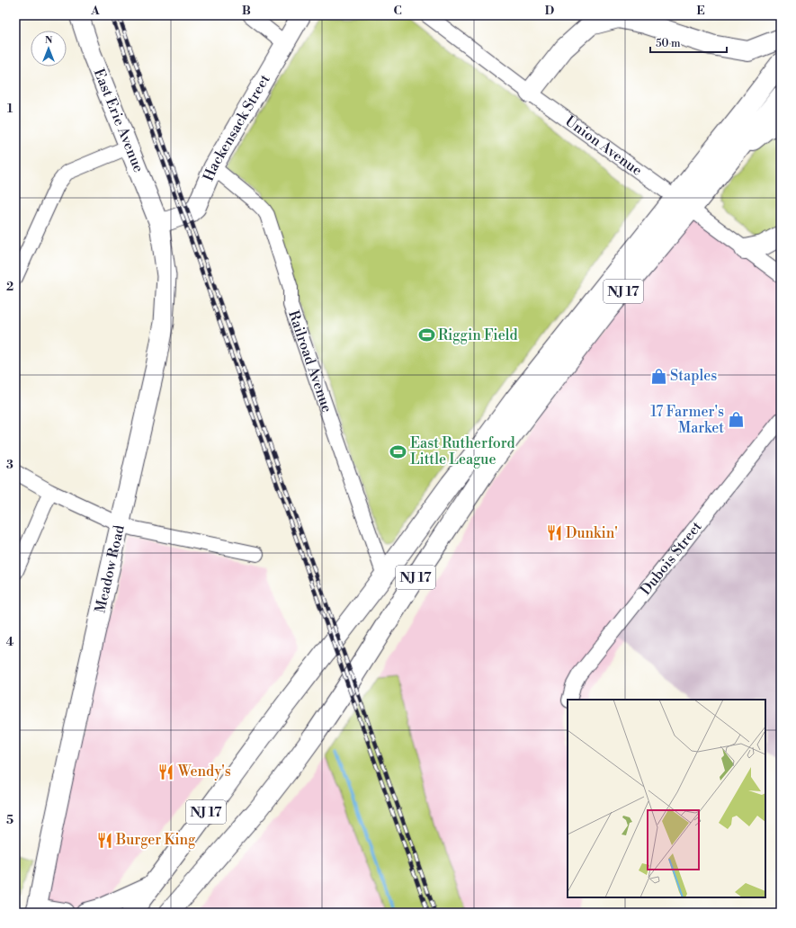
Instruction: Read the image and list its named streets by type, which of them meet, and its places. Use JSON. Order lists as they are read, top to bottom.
{
  "streets": {
    "highway": ["NJ 17"],
    "main road": ["East Erie Avenue", "Hackensack Street", "Meadow Road"],
    "street": ["Union Avenue", "Railroad Avenue", "Dubois Street"]
  },
  "crossings": [
    ["East Erie Avenue", "Hackensack Street"],
    ["East Erie Avenue", "Meadow Road"],
    ["Hackensack Street", "Railroad Avenue"],
    ["Hackensack Street", "Meadow Road"],
    ["Union Avenue", "NJ 17"],
    ["NJ 17", "Railroad Avenue"]
  ],
  "places": {
    "sports": ["Riggin Field", "East Rutherford Little League"],
    "shop": ["Staples", "17 Farmer's Market"],
    "restaurant": ["Dunkin'", "Wendy's", "Burger King"]
  },
  "scale_bar": "50 m",
  "north": "top",
  "grid": {
    "columns": [
      "A",
      "B",
      "C",
      "D",
      "E"
    ],
    "rows": [
      "1",
      "2",
      "3",
      "4",
      "5"
    ]
  }
}
